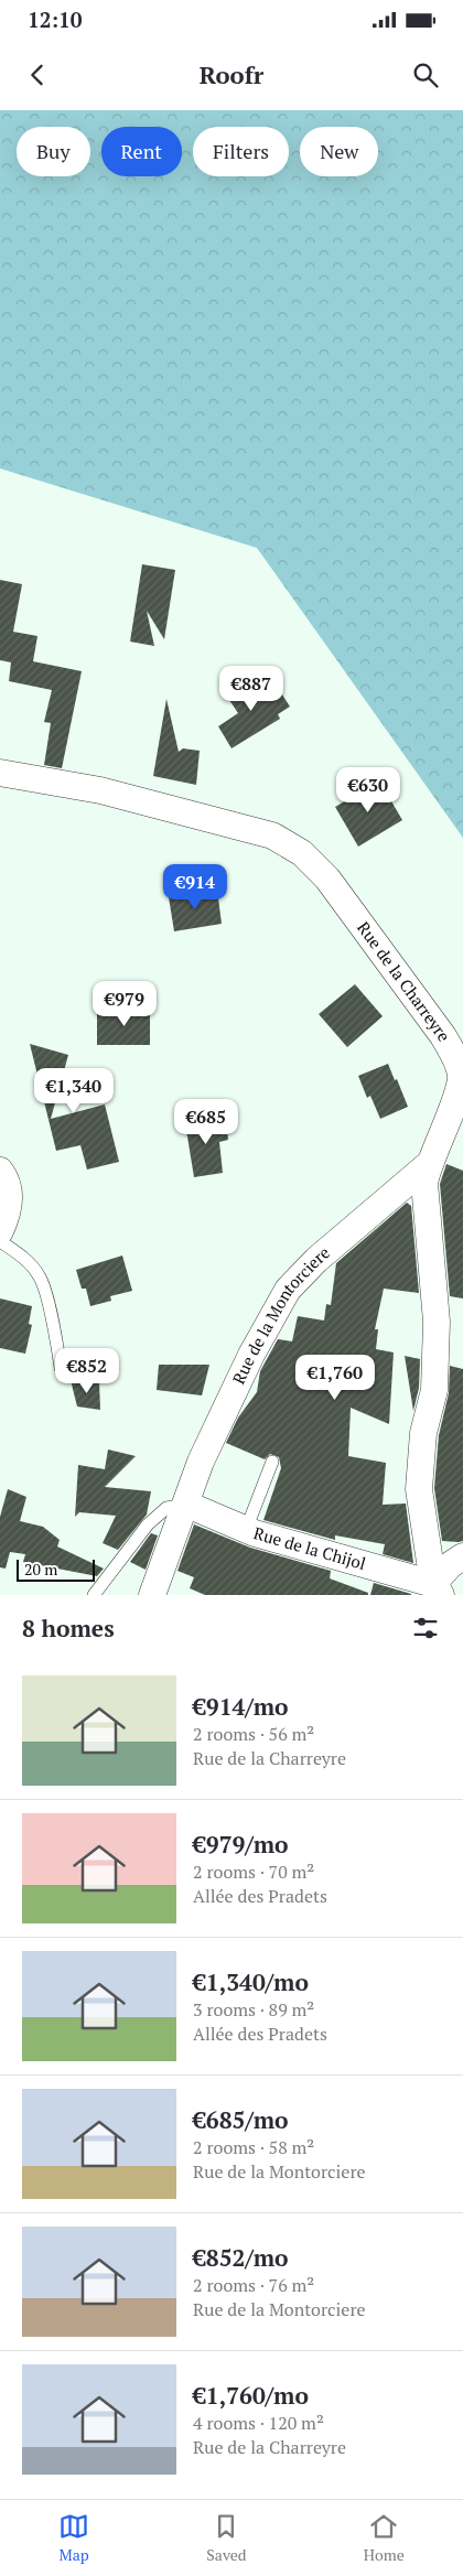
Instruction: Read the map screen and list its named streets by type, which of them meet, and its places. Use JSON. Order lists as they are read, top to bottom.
{
  "streets": {
    "street": ["Rue de la Charreyre", "Rue de la Montorciere", "Rue de la Chijol"]
  },
  "crossings": [
    ["Rue de la Charreyre", "Rue de la Montorciere"],
    ["Rue de la Charreyre", "Rue de la Chijol"],
    ["Rue de la Montorciere", "Rue de la Chijol"]
  ],
  "scale_bar": "20 m",
  "page": {
    "status": "12:10",
    "header": "Roofr",
    "chip": [
      "Buy",
      "Rent",
      "Filters",
      "New"
    ],
    "price": [
      "€887",
      "€630",
      "€914",
      "€979",
      "€1,340",
      "€685",
      "€852",
      "€1,760"
    ],
    "scale": "20 m",
    "heading": "8 homes",
    "list": [
      {
        "name": "€914/mo",
        "note": "2 rooms · 56 m² · Rue de la Charreyre"
      },
      {
        "name": "€979/mo",
        "note": "2 rooms · 70 m² · Allée des Pradets"
      },
      {
        "name": "€1,340/mo",
        "note": "3 rooms · 89 m² · Allée des Pradets"
      },
      {
        "name": "€685/mo",
        "note": "2 rooms · 58 m² · Rue de la Montorciere"
      },
      {
        "name": "€852/mo",
        "note": "2 rooms · 76 m² · Rue de la Montorciere"
      },
      {
        "name": "€1,760/mo",
        "note": "4 rooms · 120 m² · Rue de la Charreyre"
      }
    ],
    "tabs": ["Map", "Saved", "Home"]
  }
}
